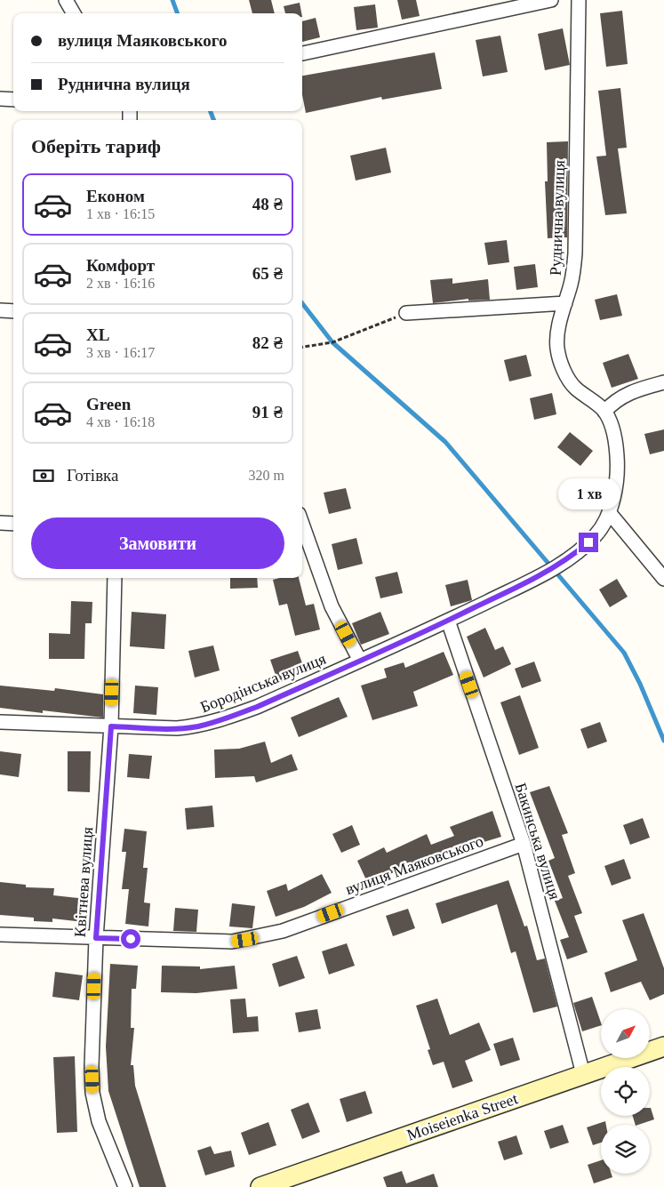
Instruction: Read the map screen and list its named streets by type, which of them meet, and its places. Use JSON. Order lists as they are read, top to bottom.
{
  "streets": {
    "street": [
      "Руднична вулиця",
      "Бородінська вулиця",
      "Бакинська вулиця",
      "вулиця Маяковського",
      "Квітнева вулиця",
      "Moiseienka Street"
    ]
  },
  "crossings": [
    ["Руднична вулиця", "Бородінська вулиця"],
    ["Бородінська вулиця", "Бакинська вулиця"],
    ["Бородінська вулиця", "Квітнева вулиця"],
    ["Бакинська вулиця", "вулиця Маяковського"],
    ["Бакинська вулиця", "Moiseienka Street"],
    ["вулиця Маяковського", "Квітнева вулиця"]
  ],
  "north": "top right",
  "page": {
    "banner": ["вулиця Маяковського", "Руднична вулиця"],
    "heading": "Оберіть тариф",
    "list": [
      {
        "name": "Економ",
        "note": "1 хв · 16:15",
        "value": "48 ₴"
      },
      {
        "name": "Комфорт",
        "note": "2 хв · 16:16",
        "value": "65 ₴"
      },
      {
        "name": "XL",
        "note": "3 хв · 16:17",
        "value": "82 ₴"
      },
      {
        "name": "Green",
        "note": "4 хв · 16:18",
        "value": "91 ₴"
      }
    ],
    "pay": ["Готівка", "320 m"],
    "bubble": "1 хв",
    "buttons": "Замовити"
  }
}
